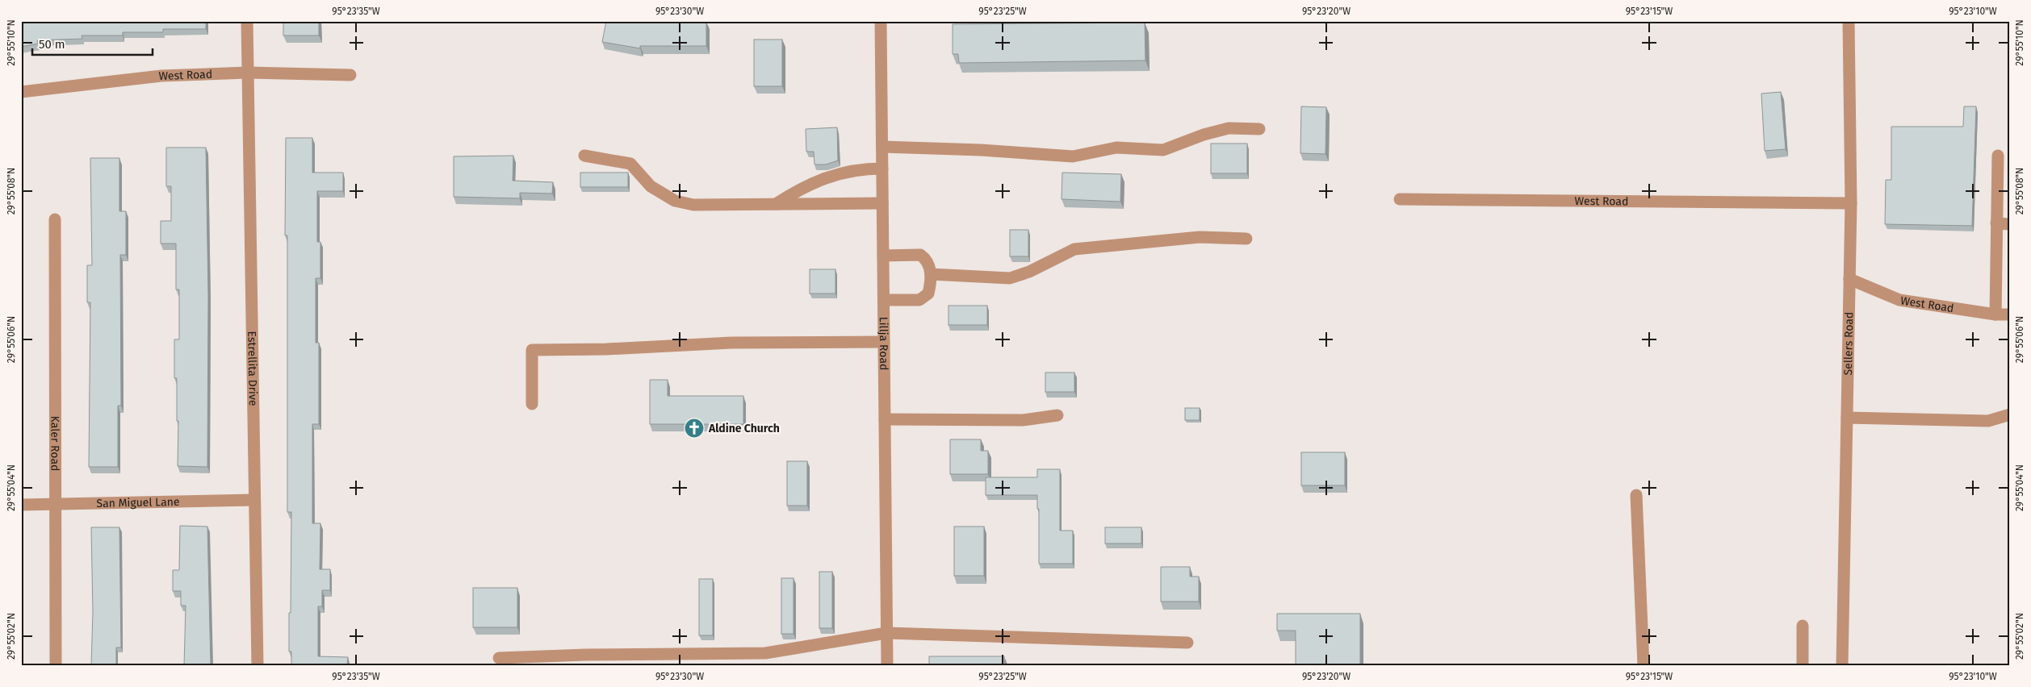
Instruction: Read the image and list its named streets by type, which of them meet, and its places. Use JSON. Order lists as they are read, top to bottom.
{
  "streets": {
    "street": [
      "West Road",
      "Lillja Road",
      "Sellers Road",
      "Estrellita Drive",
      "Kaler Road",
      "San Miguel Lane"
    ]
  },
  "crossings": [
    ["West Road", "Sellers Road"],
    ["West Road", "Estrellita Drive"],
    ["Estrellita Drive", "San Miguel Lane"],
    ["Kaler Road", "San Miguel Lane"]
  ],
  "places": {
    "church": ["Aldine Church"]
  },
  "scale_bar": "50 m",
  "coordinates": [
    "95°23'35\"W",
    "95°23'30\"W",
    "95°23'25\"W",
    "95°23'20\"W",
    "95°23'15\"W",
    "95°23'10\"W",
    "29°55'10\"N",
    "29°55'08\"N",
    "29°55'06\"N",
    "29°55'04\"N",
    "29°55'02\"N"
  ]
}
